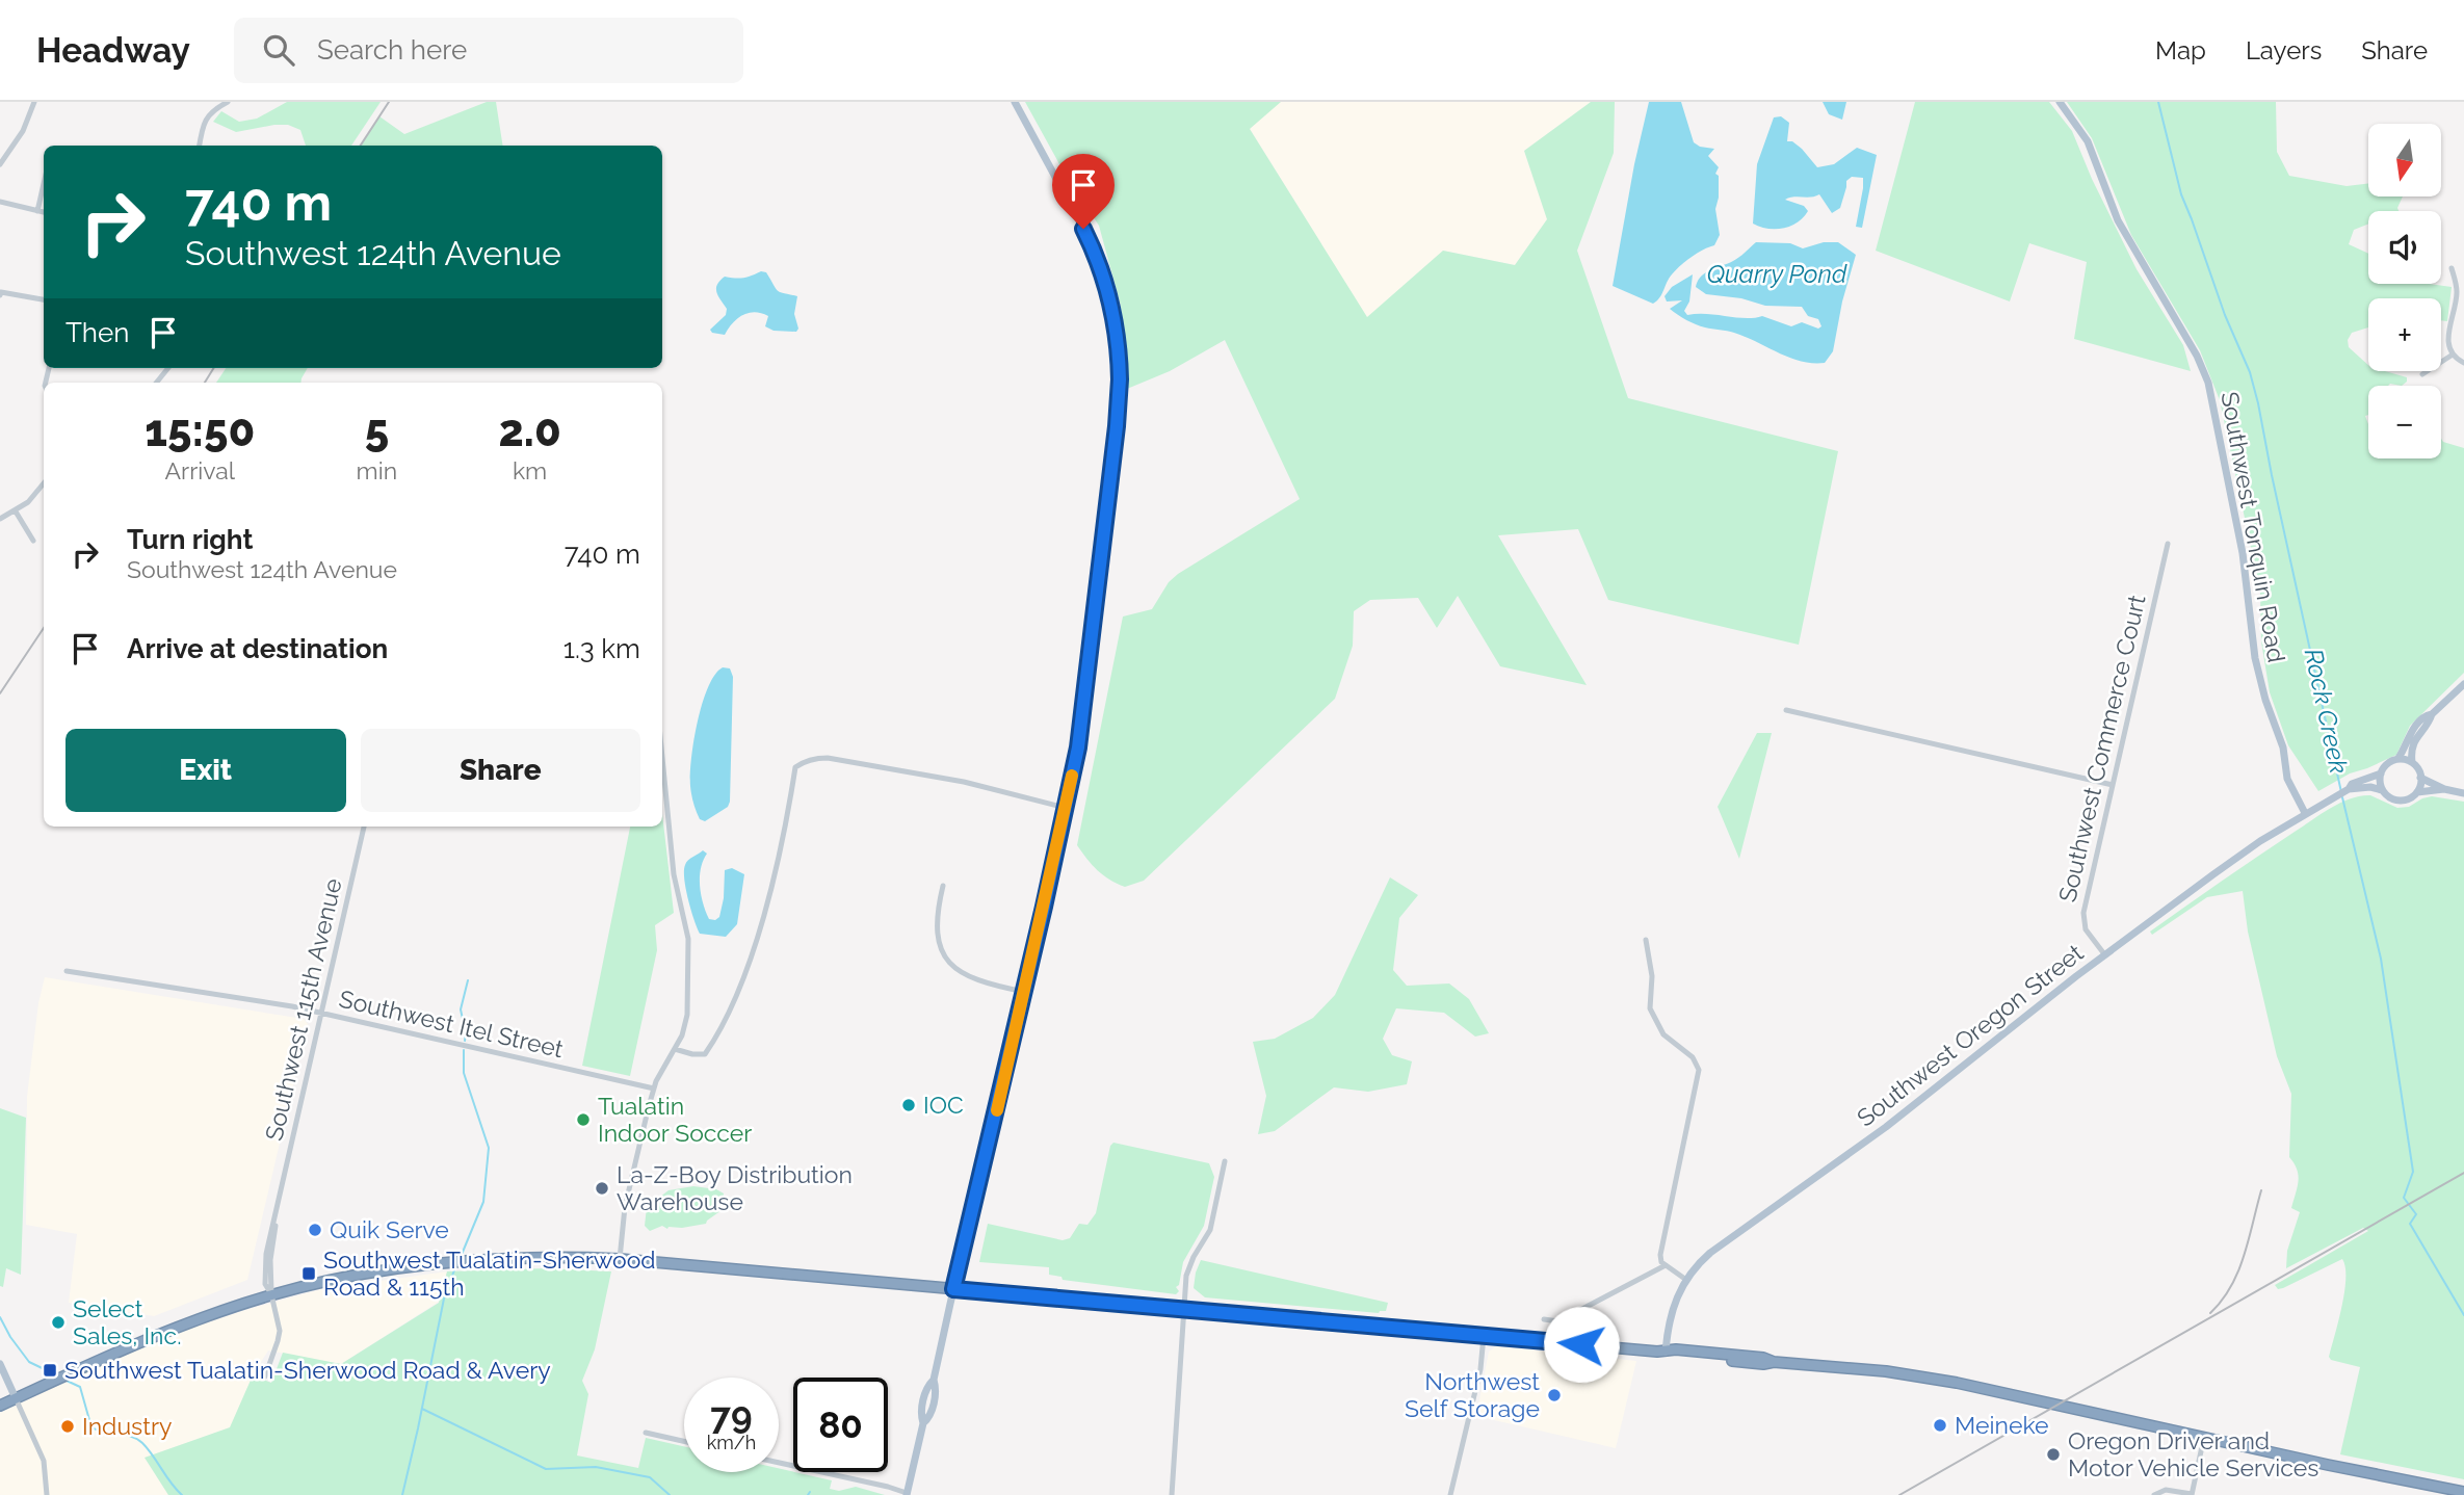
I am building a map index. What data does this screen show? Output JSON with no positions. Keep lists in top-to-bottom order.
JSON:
{
  "streets": {
    "main road": ["Southwest Tonquin Road", "Southwest Oregon Street"],
    "street": ["Southwest Commerce Court", "Southwest 115th Avenue", "Southwest Itel Street"]
  },
  "crossings": [
    ["Southwest Tonquin Road", "Southwest Oregon Street"],
    ["Southwest Commerce Court", "Southwest Oregon Street"],
    ["Southwest 115th Avenue", "Southwest Itel Street"]
  ],
  "water": ["Quarry Pond", "Rock Creek"],
  "places": {
    "other": [
      "IOC",
      "Tualatin Indoor Soccer",
      "La-Z-Boy Distribution Warehouse",
      "Quik Serve",
      "Select Sales, Inc.",
      "Northwest Self Storage",
      "Meineke",
      "Industry",
      "Oregon Driver and Motor Vehicle Services"
    ],
    "transit": ["Southwest Tualatin-Sherwood Road & 115th", "Southwest Tualatin-Sherwood Road & Avery"]
  },
  "north": "bottom",
  "page": {
    "header": "Headway",
    "search": "Search here",
    "nav": ["Map", "Layers", "Share"],
    "map_buttons": ["+", "−"],
    "turn": ["740 m", "Southwest 124th Avenue"],
    "then": "Then",
    "eta": [
      "15:50",
      "Arrival",
      "5",
      "min",
      "2.0",
      "km"
    ],
    "list": [
      {
        "name": "Turn right",
        "note": "Southwest 124th Avenue",
        "value": "740 m"
      },
      {
        "name": "Arrive at destination",
        "value": "1.3 km"
      }
    ],
    "buttons": ["Exit", "Share"],
    "speed": "79 km/h",
    "limit": "80"
  }
}
